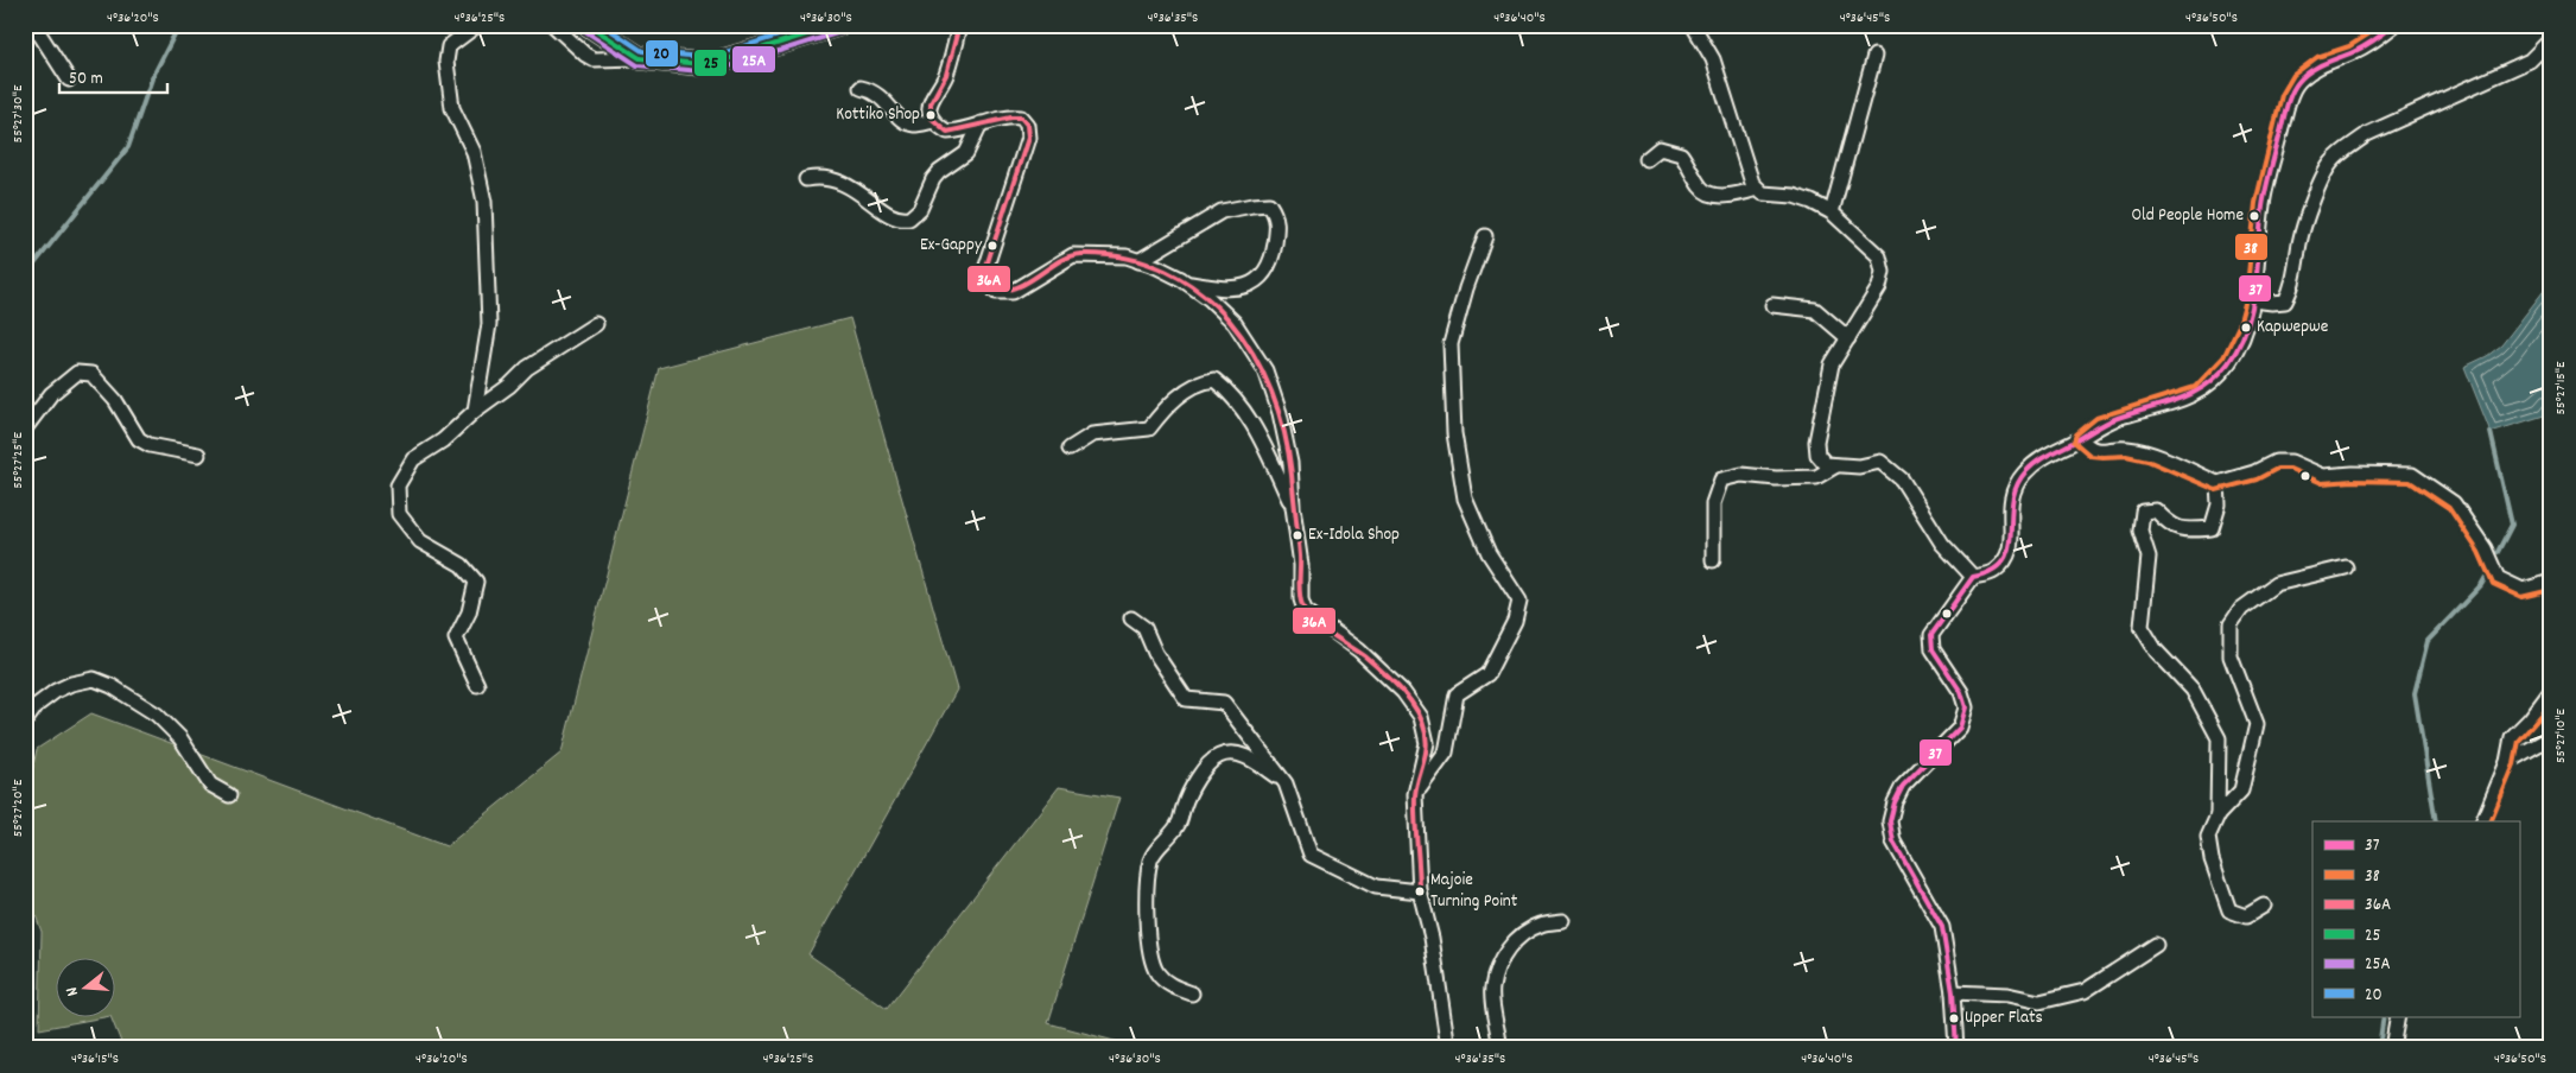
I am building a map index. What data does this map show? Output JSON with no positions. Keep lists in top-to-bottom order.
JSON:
{
  "places": [
    "Kottiko Shop",
    "Old People Home",
    "Ex-Gappy",
    "Kapwepwe",
    "Ex-Idola Shop",
    "Majoie Turning Point",
    "Upper Flats"
  ],
  "lines": [
    "transit line 37",
    "transit line 38",
    "transit line 36A",
    "transit line 25",
    "transit line 20",
    "transit line 25A"
  ],
  "legend": [
    "37",
    "38",
    "36A",
    "25",
    "25A",
    "20"
  ],
  "scale_bar": "50 m",
  "north": "left",
  "coordinates": [
    "4°36'20\"S",
    "4°36'25\"S",
    "4°36'30\"S",
    "4°36'35\"S",
    "4°36'40\"S",
    "4°36'45\"S",
    "4°36'50\"S",
    "55°27'30\"E",
    "55°27'15\"E",
    "55°27'25\"E",
    "55°27'10\"E",
    "55°27'20\"E",
    "4°36'15\"S"
  ]
}
